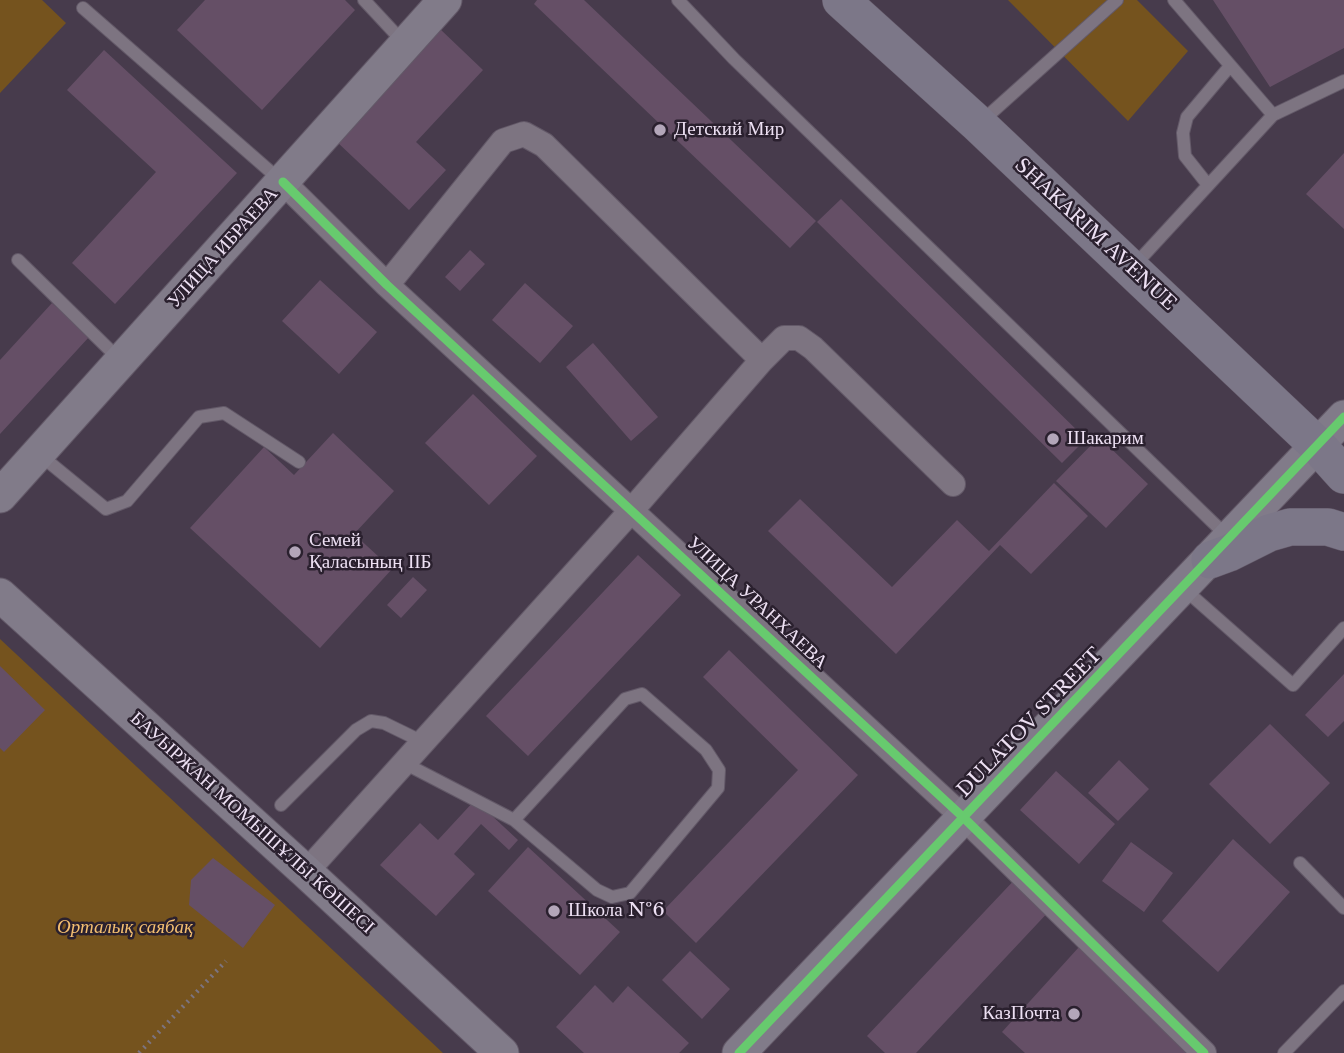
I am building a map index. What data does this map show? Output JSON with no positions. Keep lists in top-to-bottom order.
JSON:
{
  "streets": {
    "main road": ["SHAKARIM AVENUE"],
    "street": [
      "УЛИЦА ИБРАЕВА",
      "УЛИЦА УРАНХАЕВА",
      "DULATOV STREET",
      "БАУЫРЖАН МОМЫШҰЛЫ КӨШЕСІ"
    ]
  },
  "crossings": [
    ["SHAKARIM AVENUE", "DULATOV STREET"],
    ["УЛИЦА ИБРАЕВА", "УЛИЦА УРАНХАЕВА"],
    ["УЛИЦА УРАНХАЕВА", "DULATOV STREET"]
  ],
  "parks": ["Орталық саябақ"],
  "places": [
    "Детский Мир",
    "Шакарим",
    "Семей Қаласының ІІБ",
    "Школа №6",
    "КазПочта"
  ]
}
